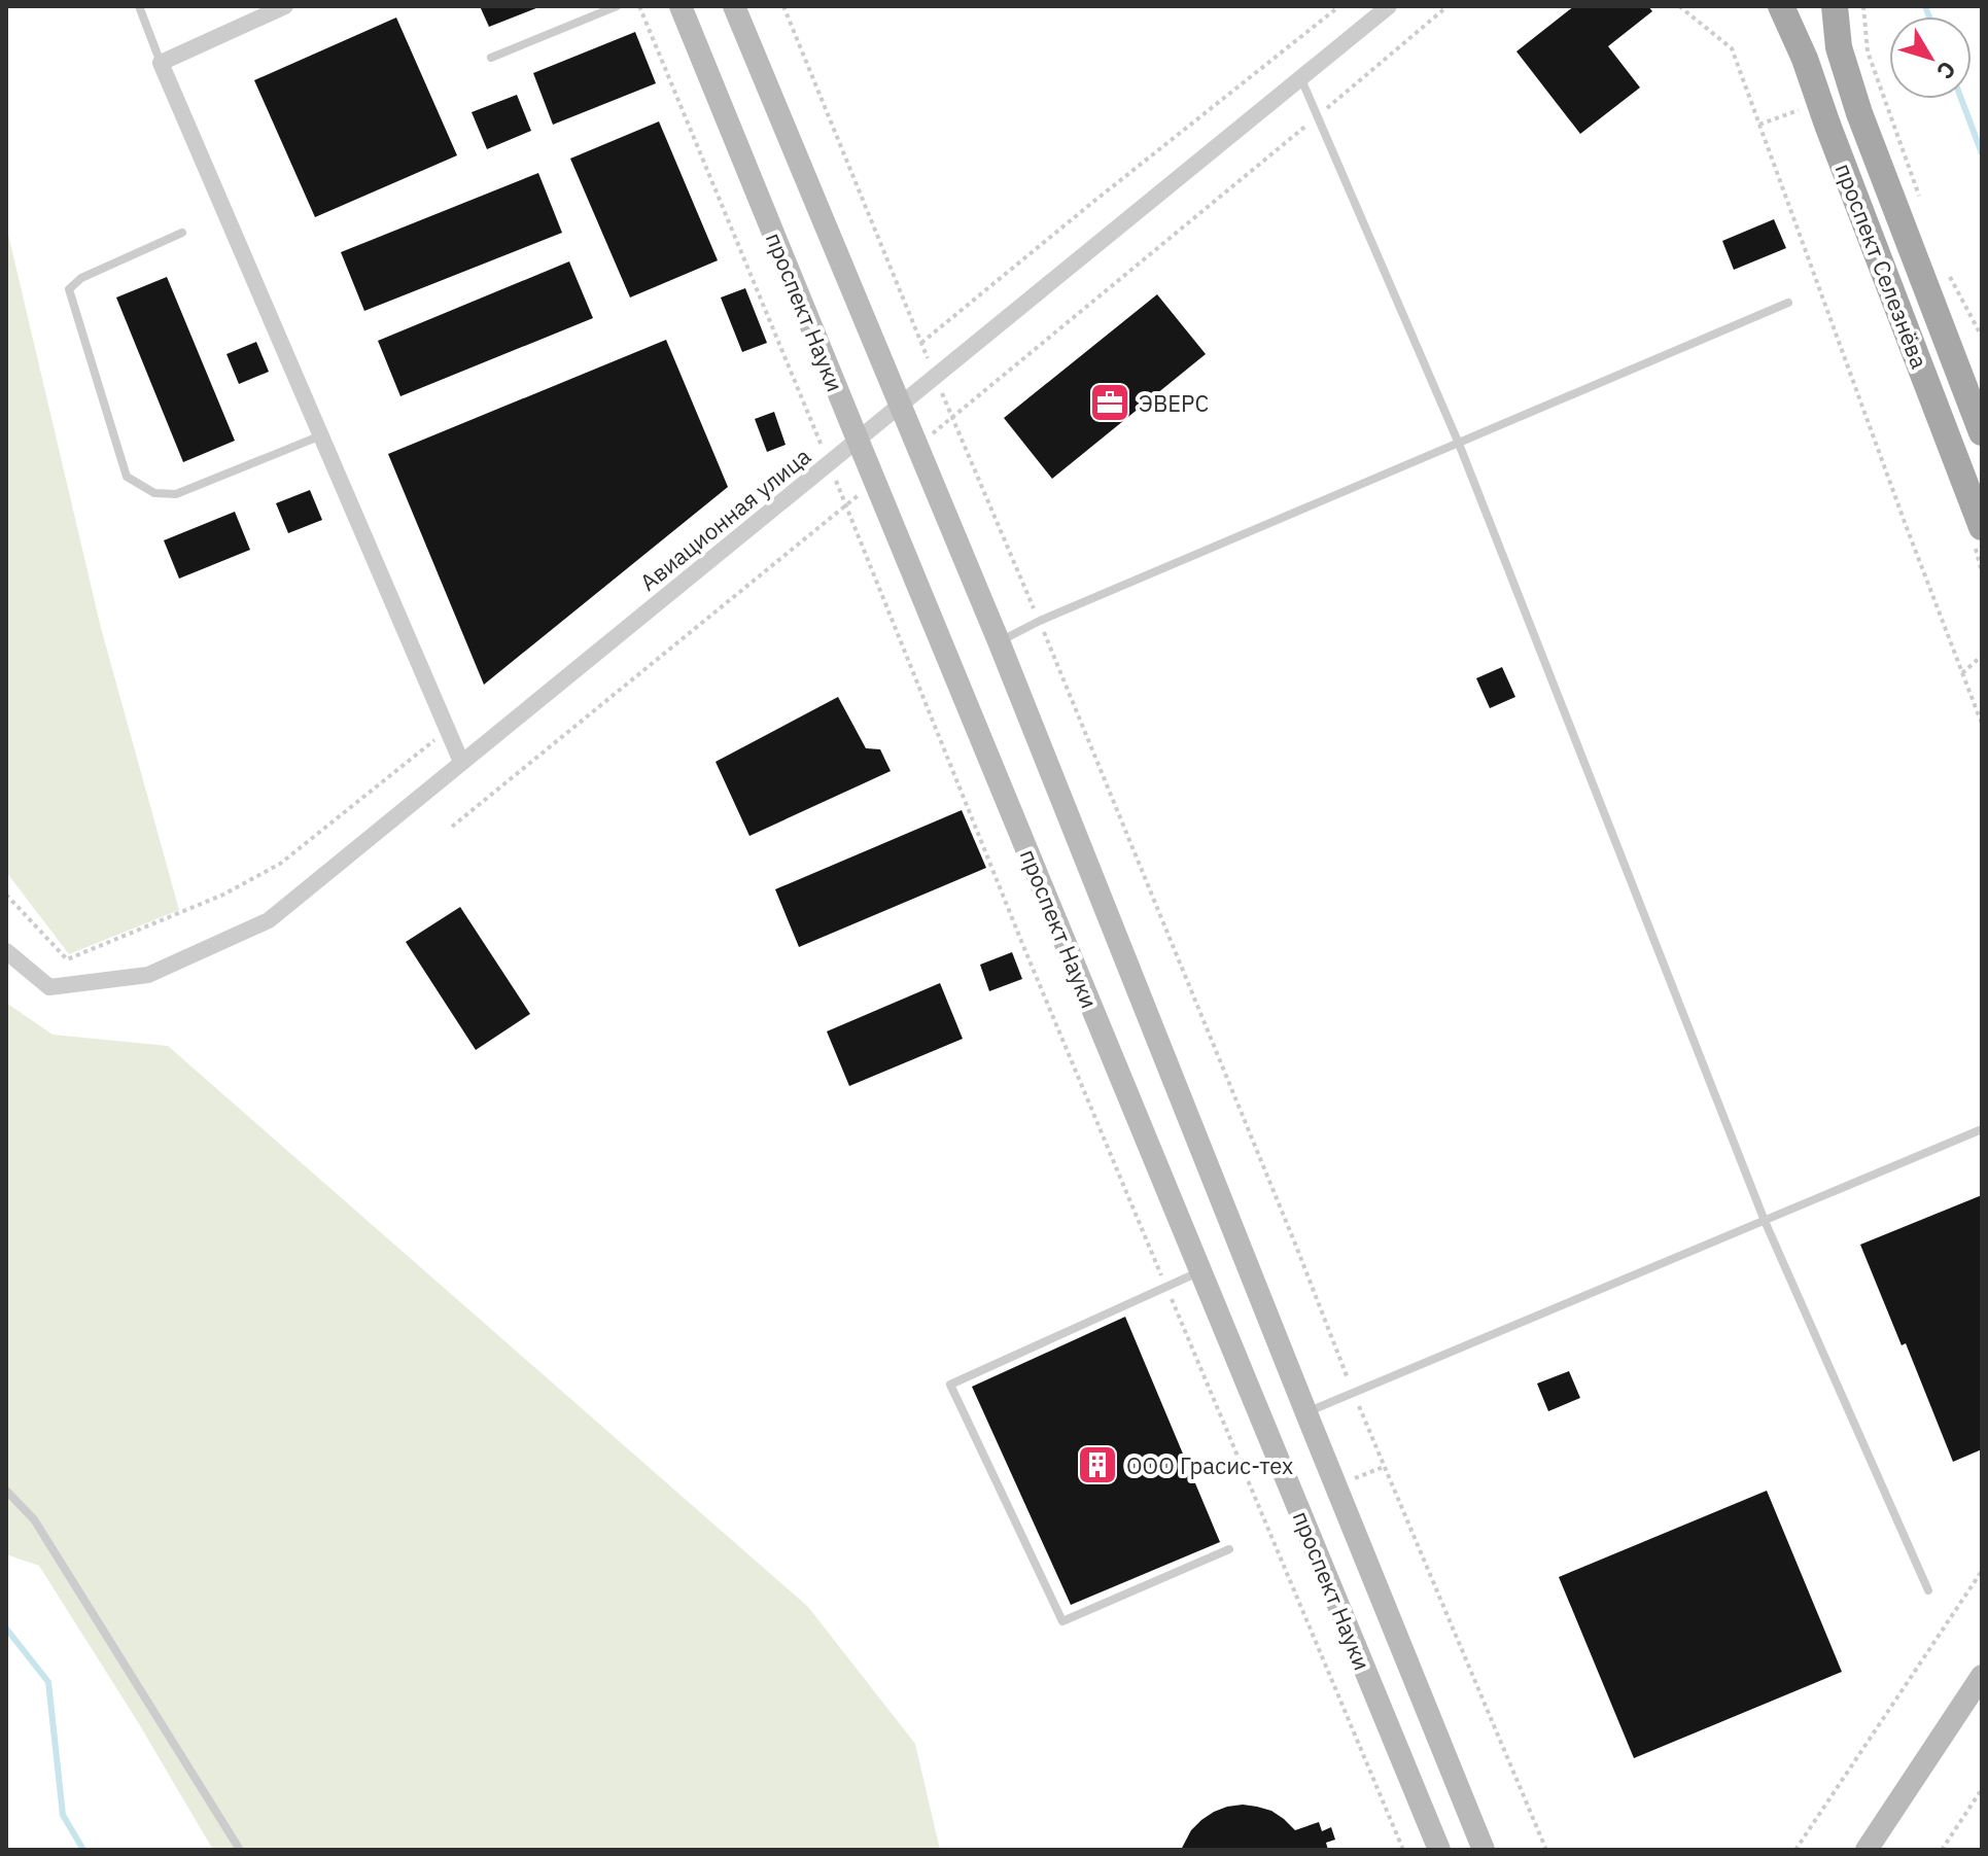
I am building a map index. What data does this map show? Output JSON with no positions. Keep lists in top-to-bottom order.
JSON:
{
  "streets": {
    "main road": ["проспект Селезнёва"],
    "street": ["проспект Науки", "Авиационная улица"]
  },
  "crossings": [
    ["проспект Науки", "Авиационная улица"]
  ],
  "places": {
    "office": ["ЭВЕРС"],
    "building": ["ООО Грасис-тех"]
  },
  "north": "bottom right"
}
